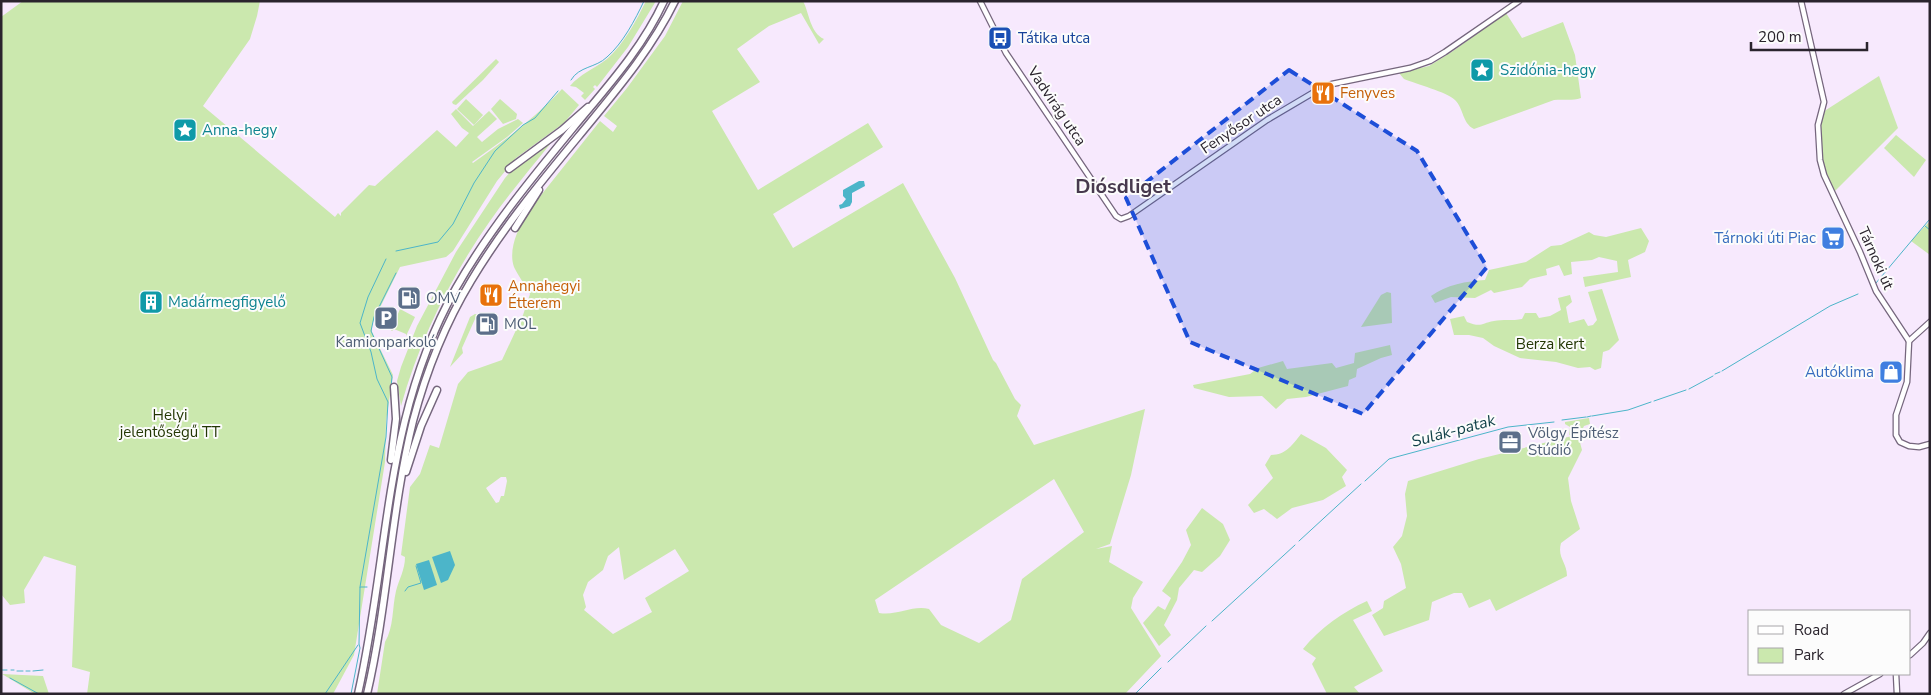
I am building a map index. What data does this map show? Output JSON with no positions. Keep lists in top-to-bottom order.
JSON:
{
  "streets": {
    "street": ["Vadvirág utca", "Fenyősor utca", "Tárnoki út"]
  },
  "crossings": [
    ["Vadvirág utca", "Fenyősor utca"]
  ],
  "districts": ["Diósdliget"],
  "water": ["Sulák-patak"],
  "parks": ["Berza kert", "Helyi jelentőségű TT"],
  "places": {
    "bus stop": ["Tátika utca"],
    "place": ["Szidónia-hegy", "Anna-hegy"],
    "restaurant": ["Fenyves", "Annahegyi Étterem"],
    "supermarket": ["Tárnoki úti Piac"],
    "fuel station": ["OMV", "MOL"],
    "building": ["Madármegfigyelő"],
    "parking": ["Kamionparkoló"],
    "shop": ["Autóklima"],
    "office": ["Völgy Építész Stúdió"]
  },
  "legend": ["Road", "Park"],
  "scale_bar": "200 m"
}
